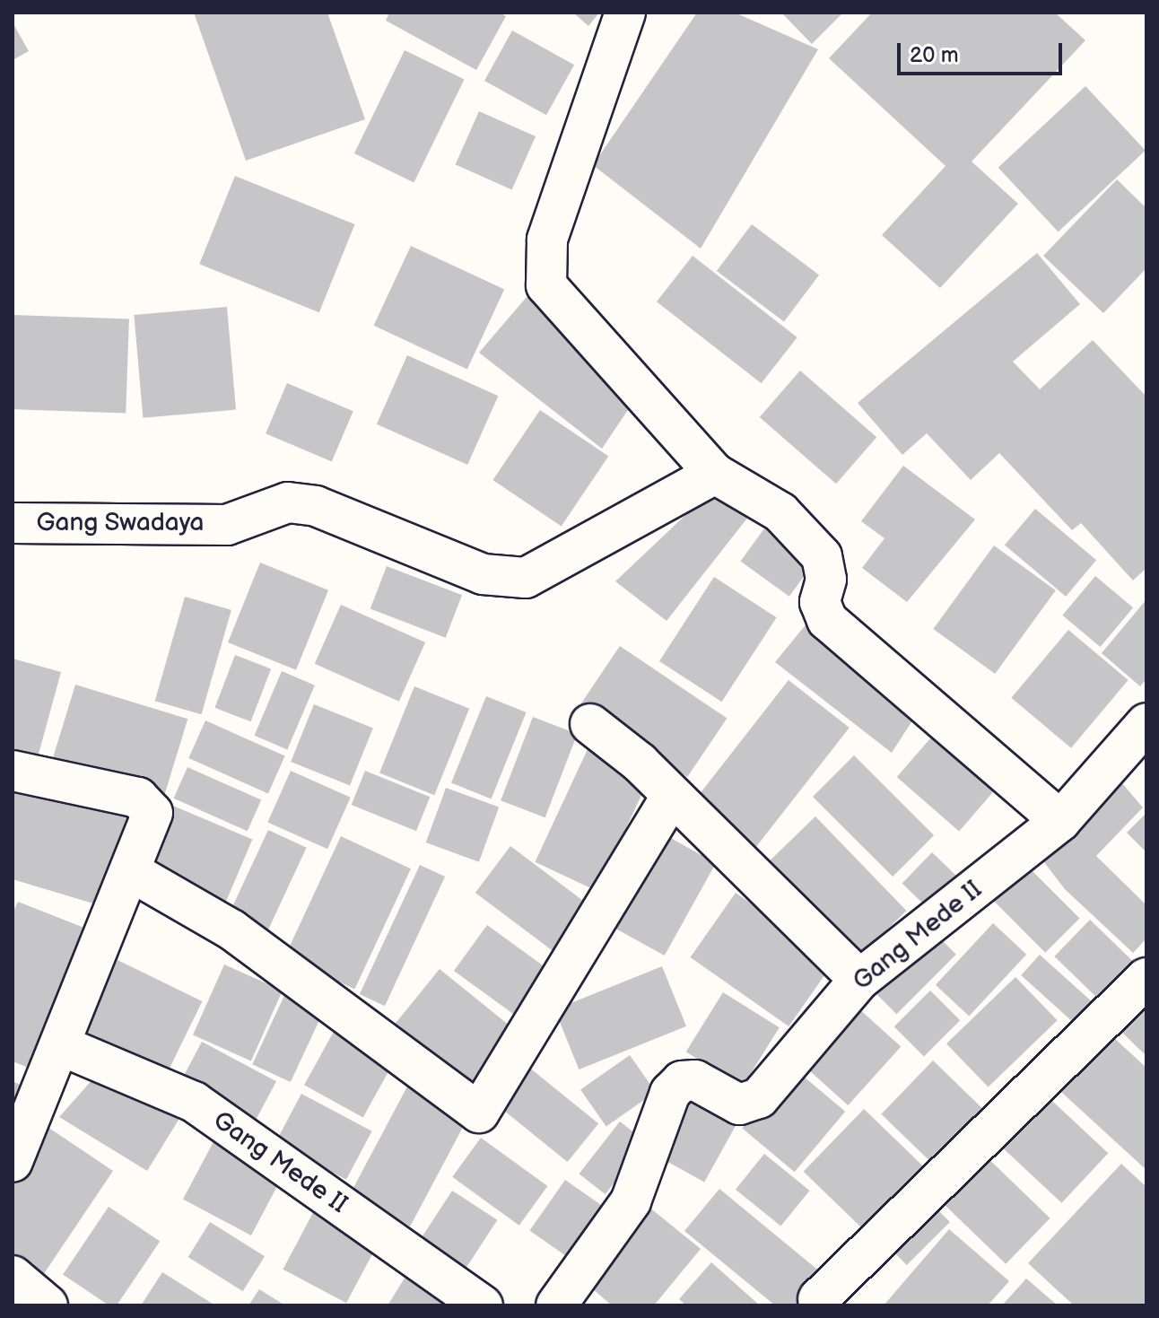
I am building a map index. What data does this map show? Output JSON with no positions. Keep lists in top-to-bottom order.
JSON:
{
  "streets": {
    "street": ["Gang Swadaya", "Gang Mede II"]
  },
  "scale_bar": "20 m"
}
